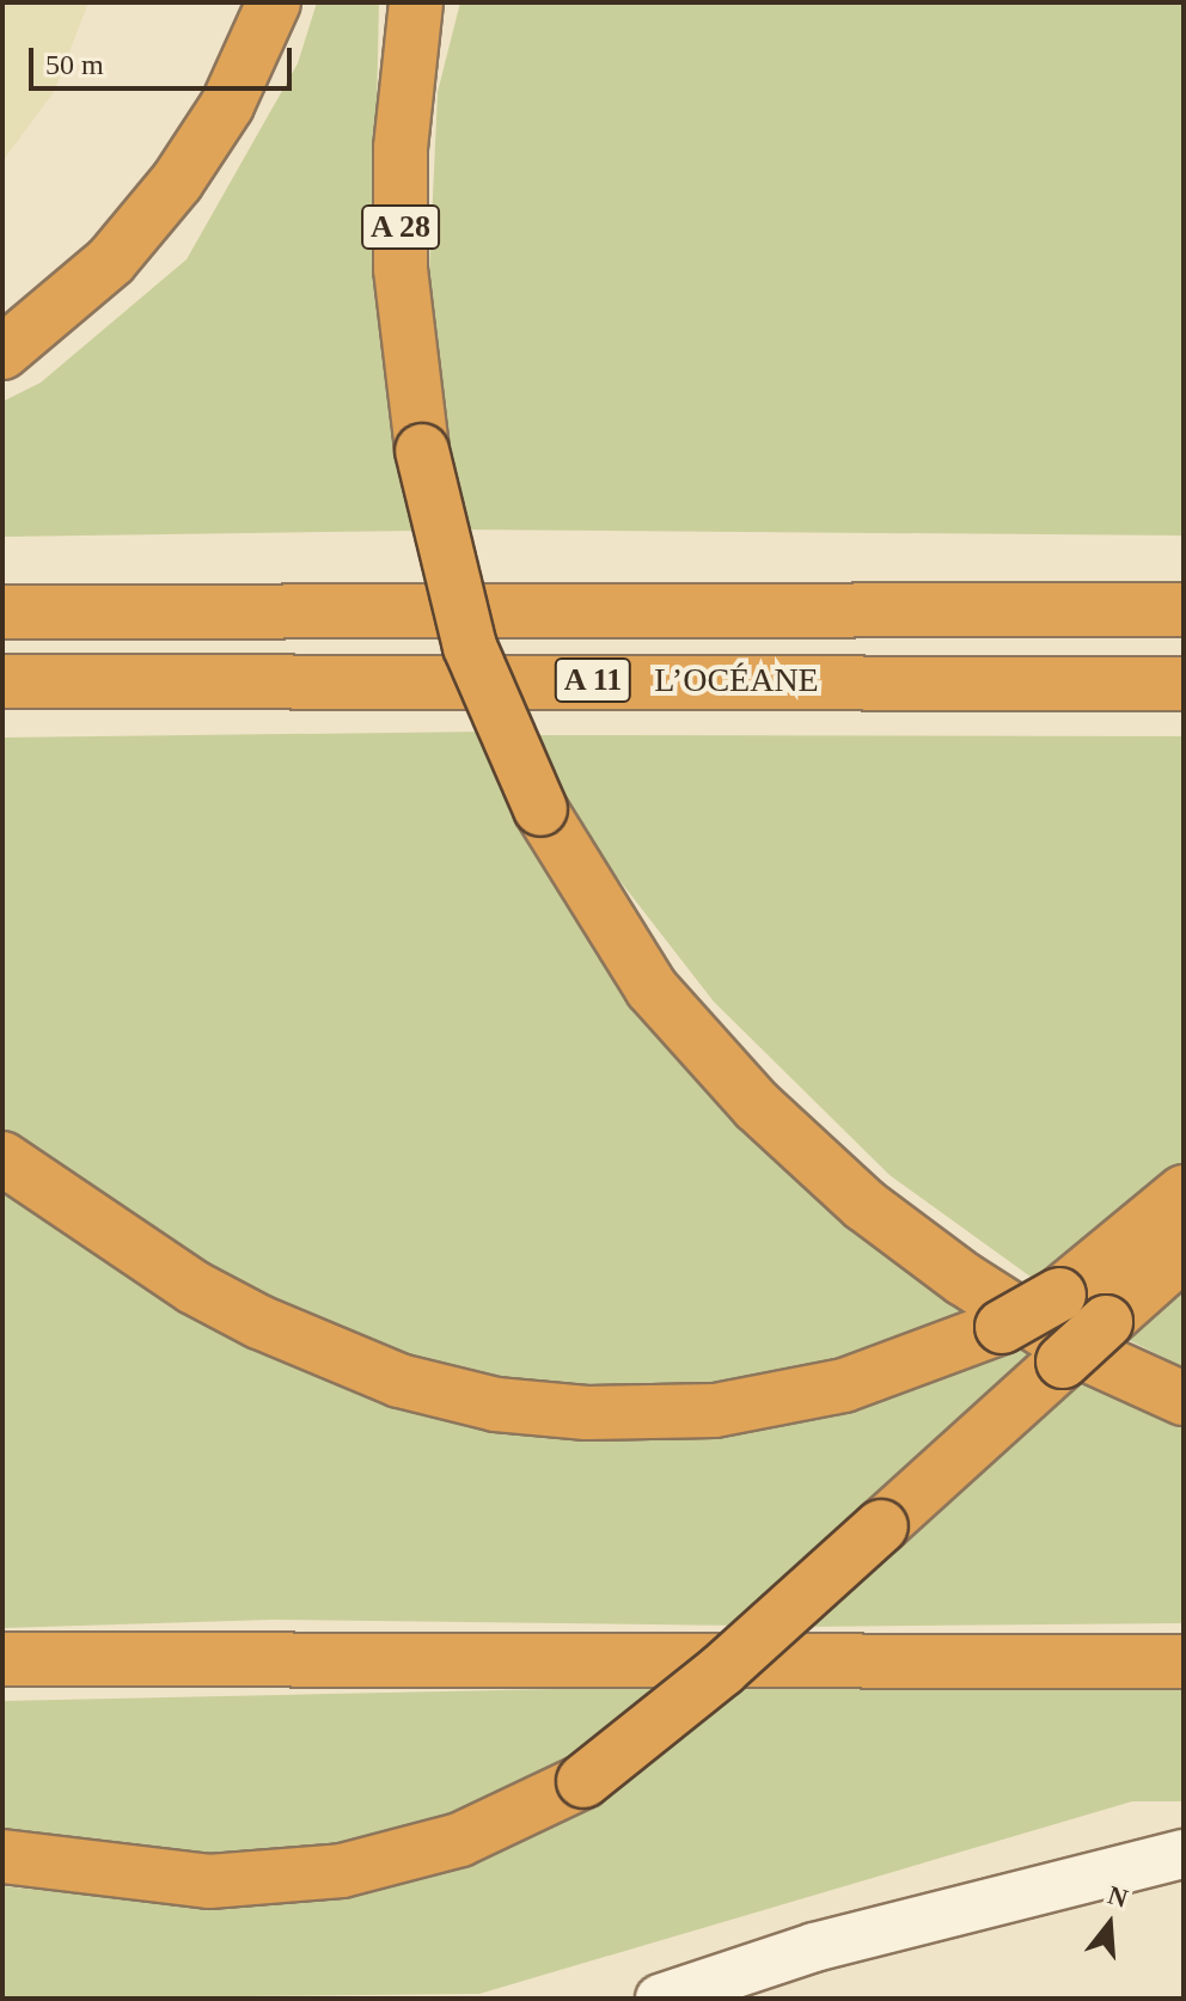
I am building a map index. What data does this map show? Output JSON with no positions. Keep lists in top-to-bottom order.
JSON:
{
  "streets": {
    "highway": ["A 28", "A 11", "L’OCÉANE"]
  },
  "scale_bar": "50 m",
  "north": "top"
}
